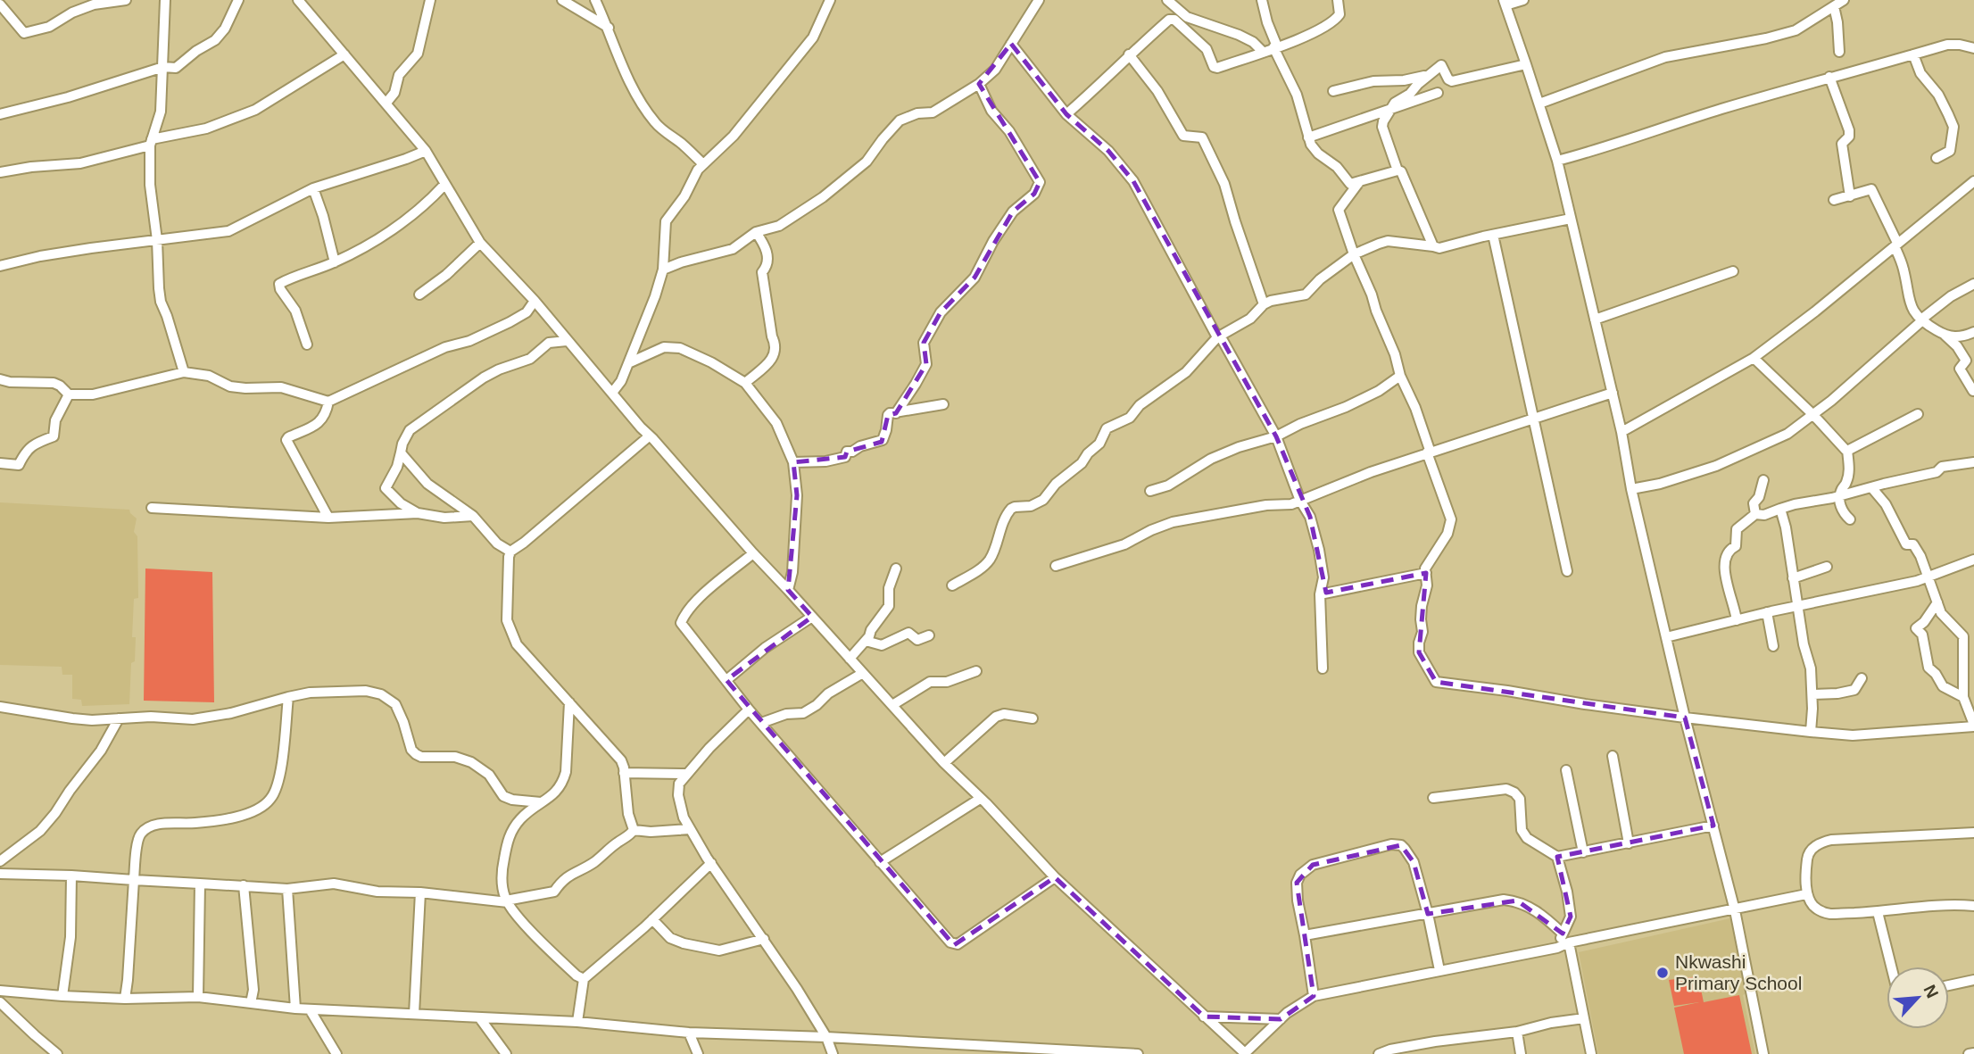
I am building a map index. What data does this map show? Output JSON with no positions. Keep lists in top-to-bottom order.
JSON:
{
  "places": ["Nkwashi Primary School"],
  "north": "top right"
}
